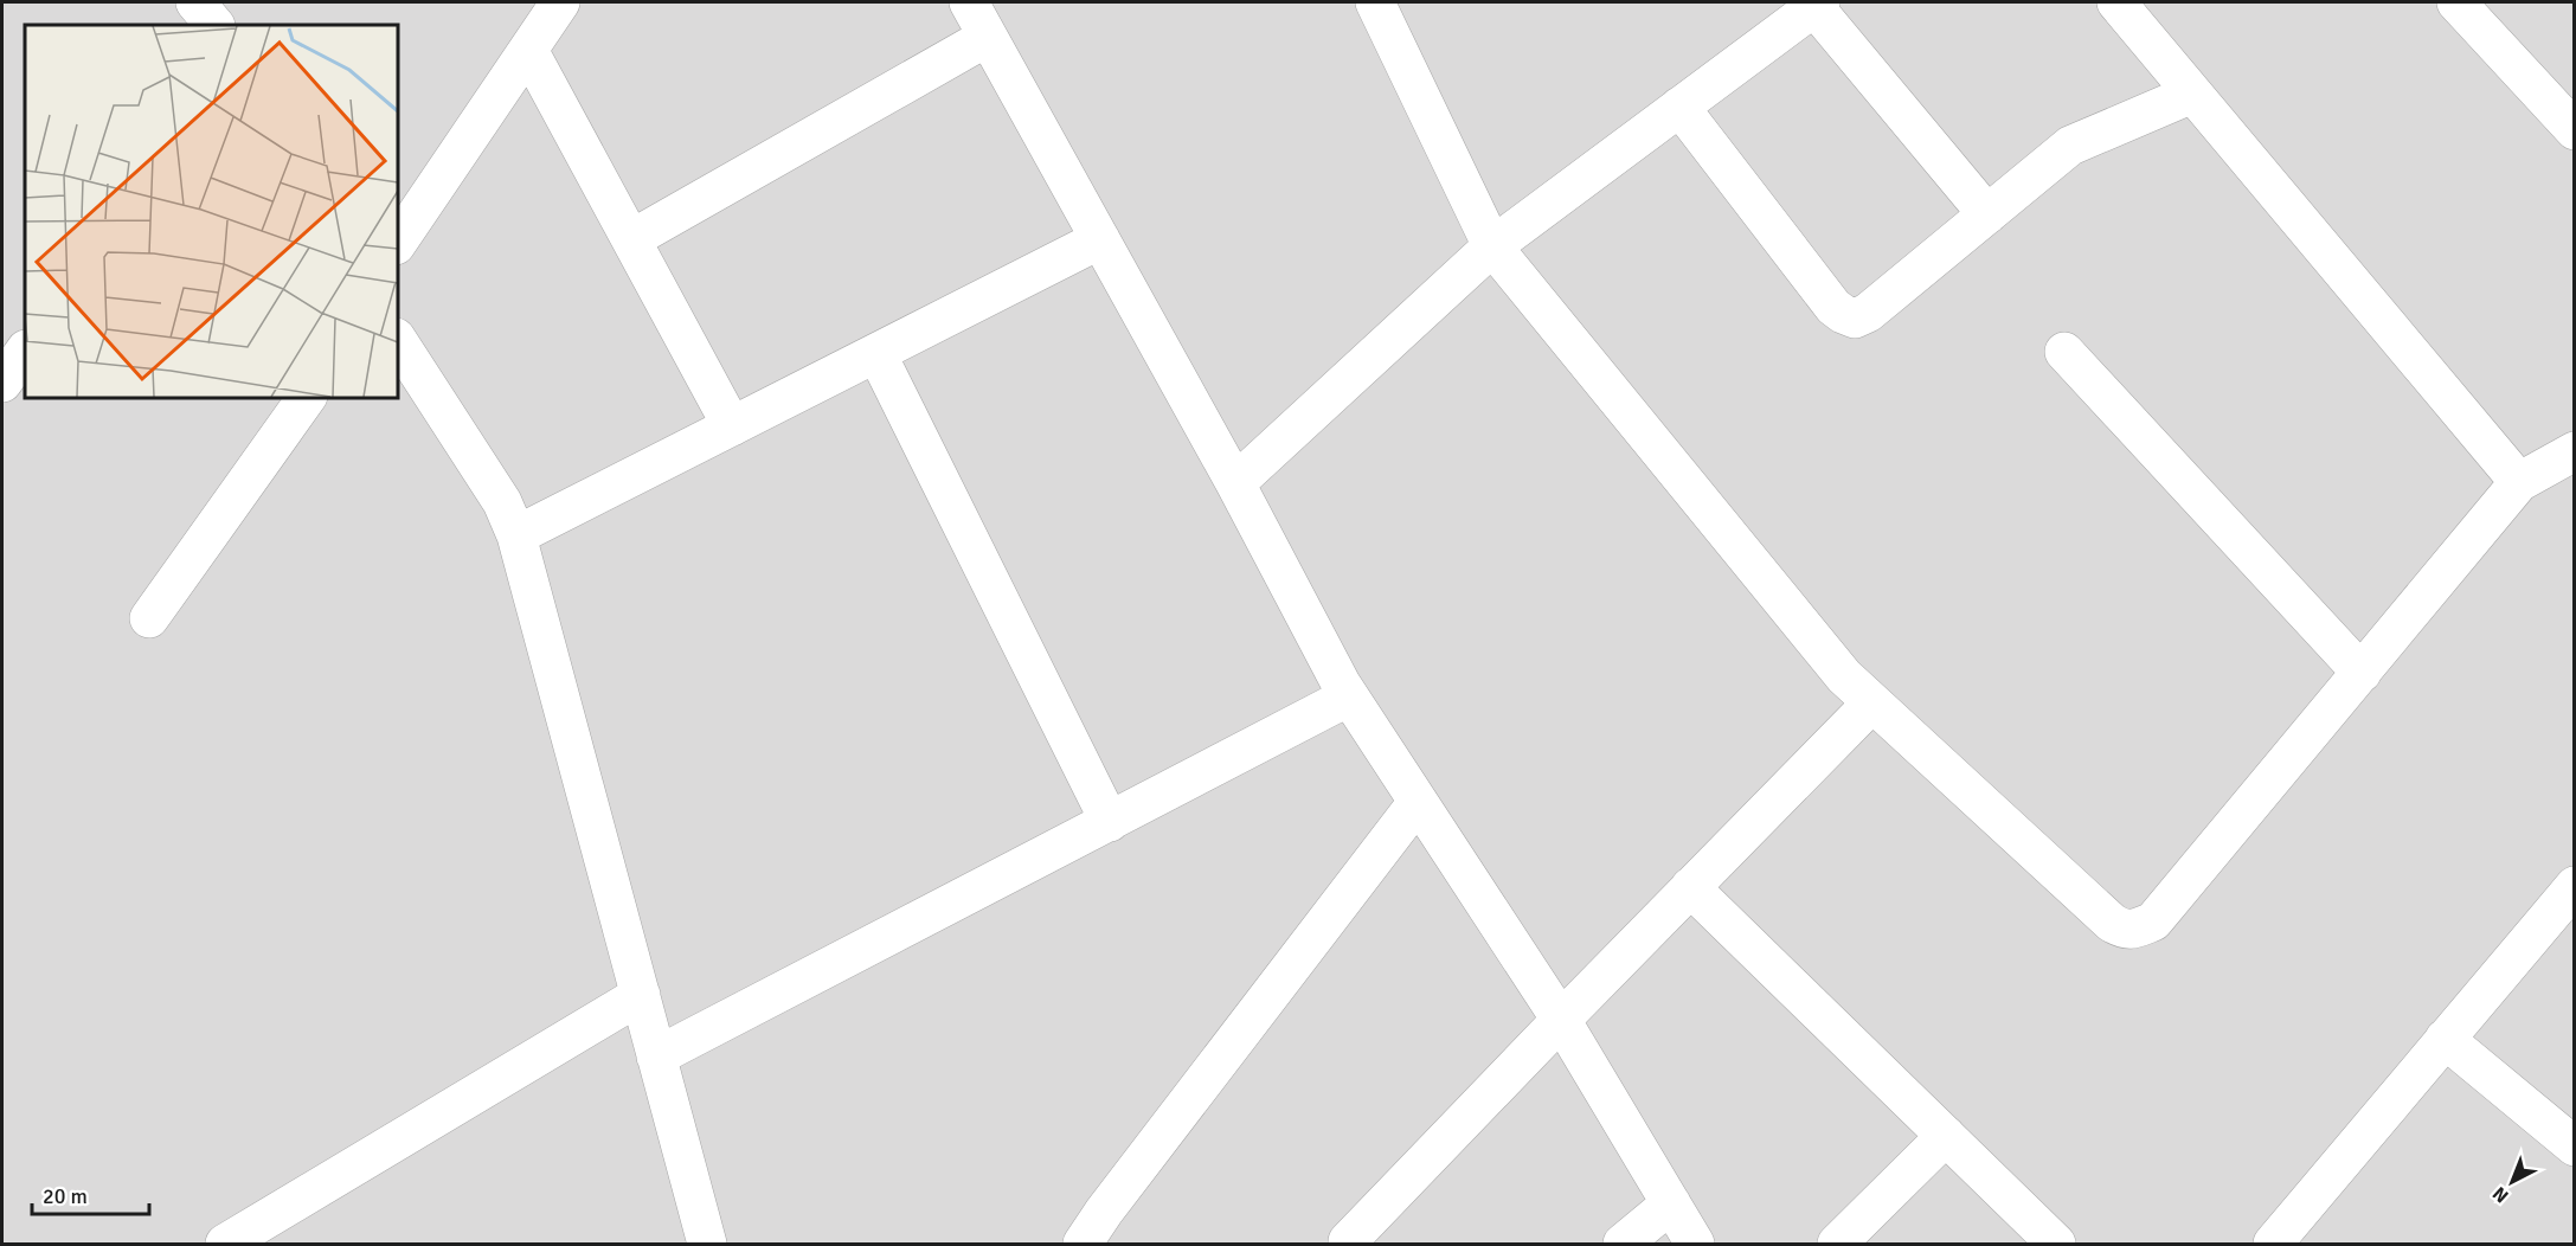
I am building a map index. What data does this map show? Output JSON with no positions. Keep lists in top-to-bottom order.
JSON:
{
  "scale_bar": "20 m",
  "north": "bottom left"
}
